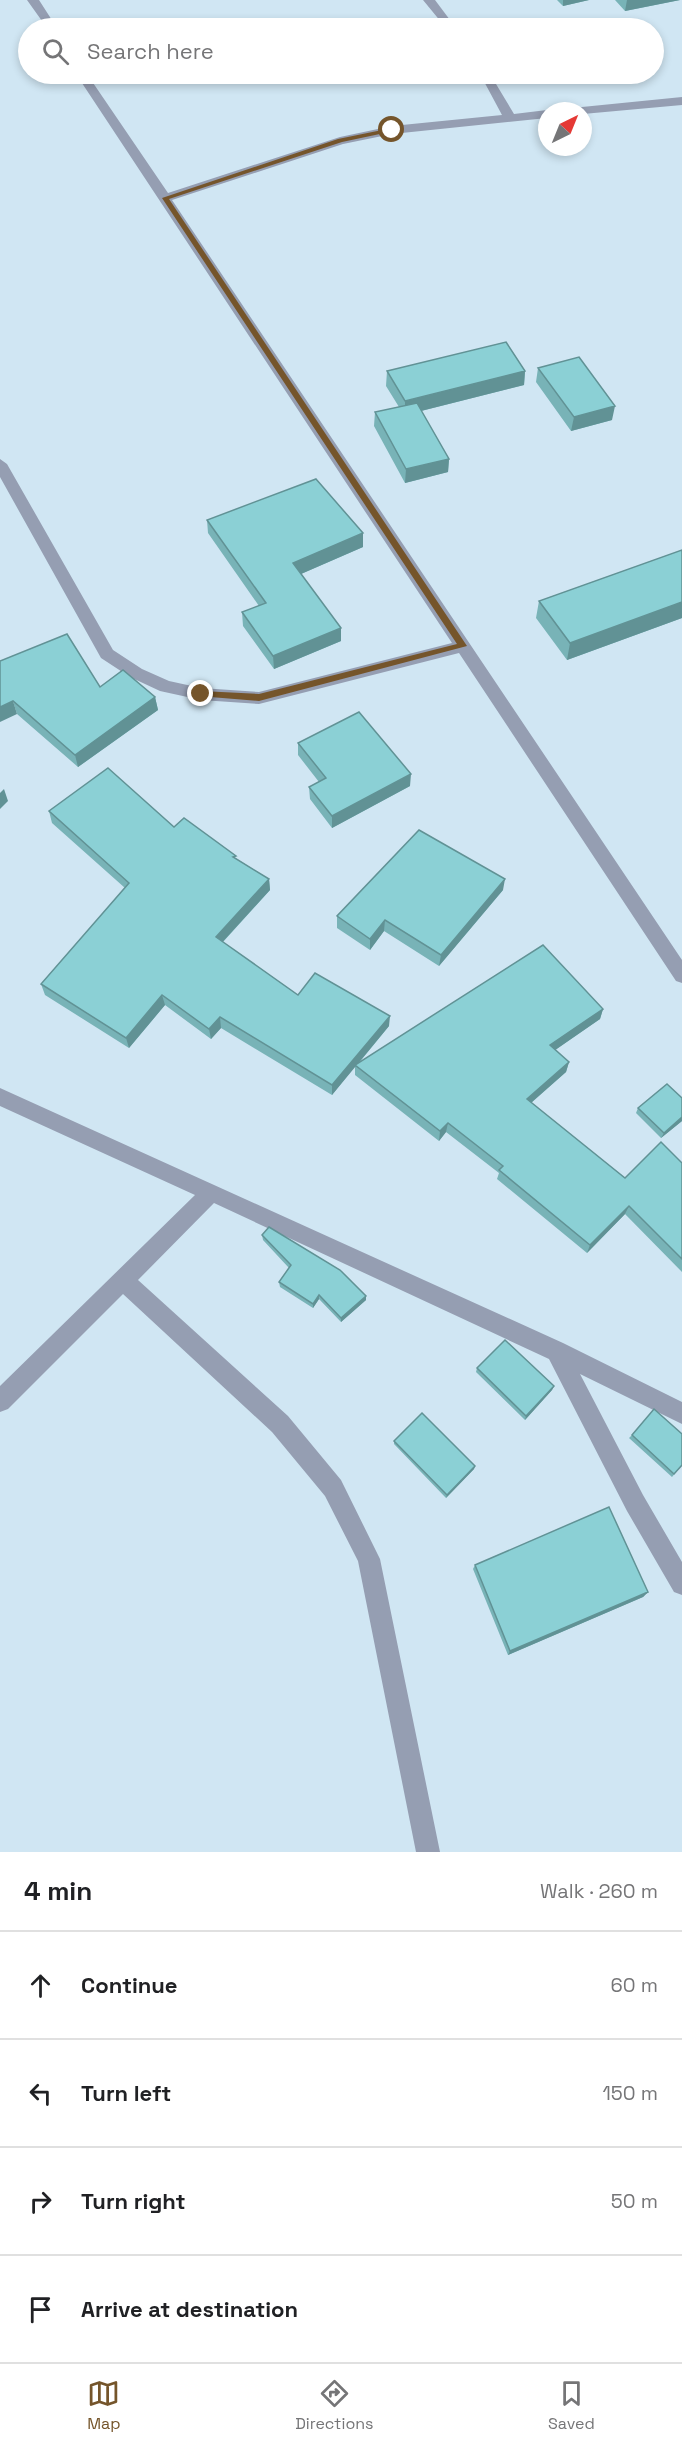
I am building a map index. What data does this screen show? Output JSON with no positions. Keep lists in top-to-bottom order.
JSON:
{
  "north": "top right",
  "page": {
    "search": "Search here",
    "heading": ["4 min", "Walk · 260 m"],
    "list": [
      ["Continue", "60 m"],
      ["Turn left", "150 m"],
      ["Turn right", "50 m"],
      "Arrive at destination"
    ],
    "nav": ["Map", "Directions", "Saved"]
  }
}
